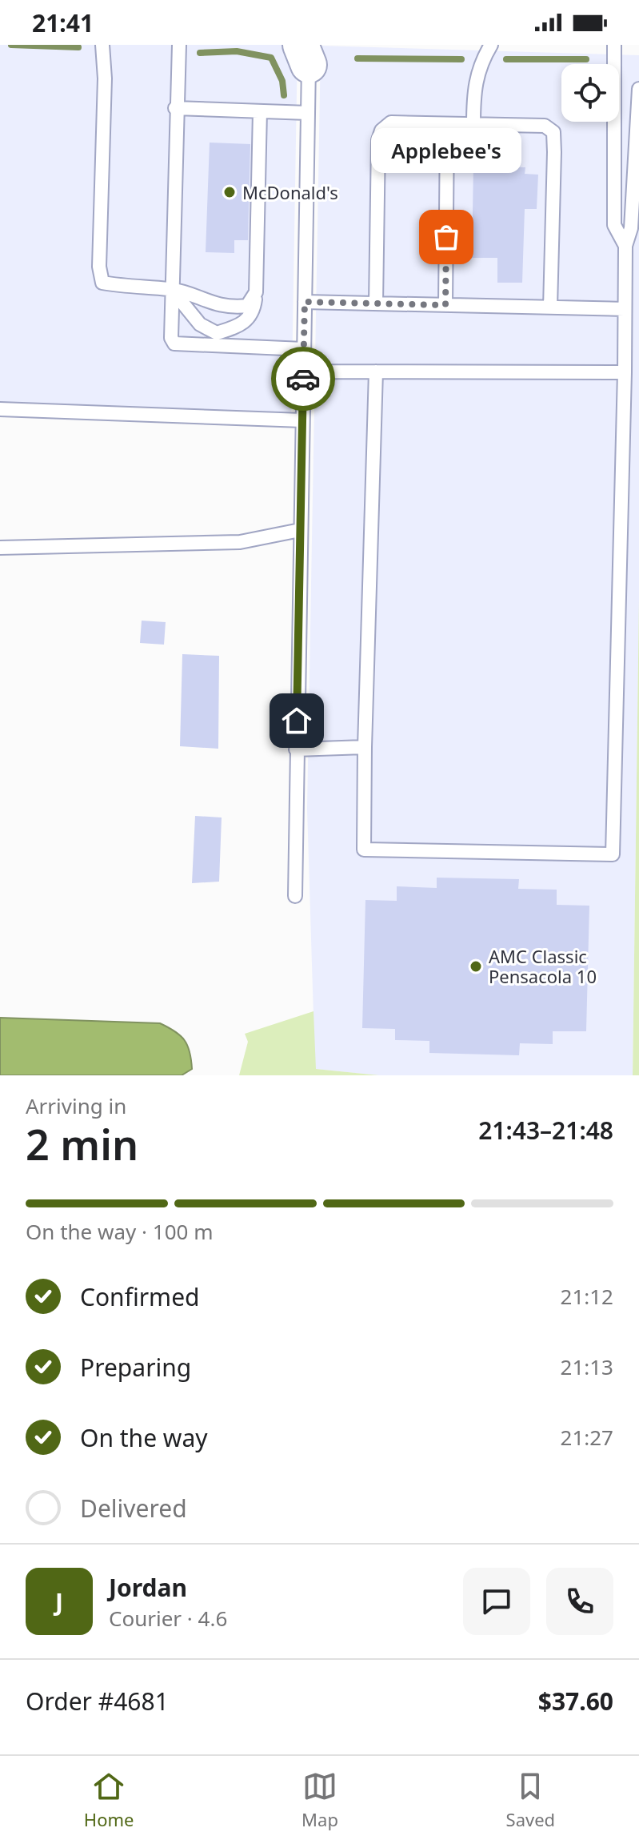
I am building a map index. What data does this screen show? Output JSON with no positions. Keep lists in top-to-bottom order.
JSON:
{
  "places": ["McDonald's", "Applebee's", "AMC Classic Pensacola 10"],
  "page": {
    "status": "21:41",
    "bubble": "Applebee's",
    "heading": ["2 min", "Arriving in", "21:43–21:48"],
    "panel": [
      "Jordan",
      "Courier · 4.6",
      "Order #4681",
      "$37.60"
    ],
    "bar": "On the way · 100 m",
    "list": [
      ["Confirmed", "21:12"],
      ["Preparing", "21:13"],
      ["On the way", "21:27"],
      "Delivered"
    ],
    "round": "J",
    "tabs": ["Home", "Map", "Saved"]
  }
}
